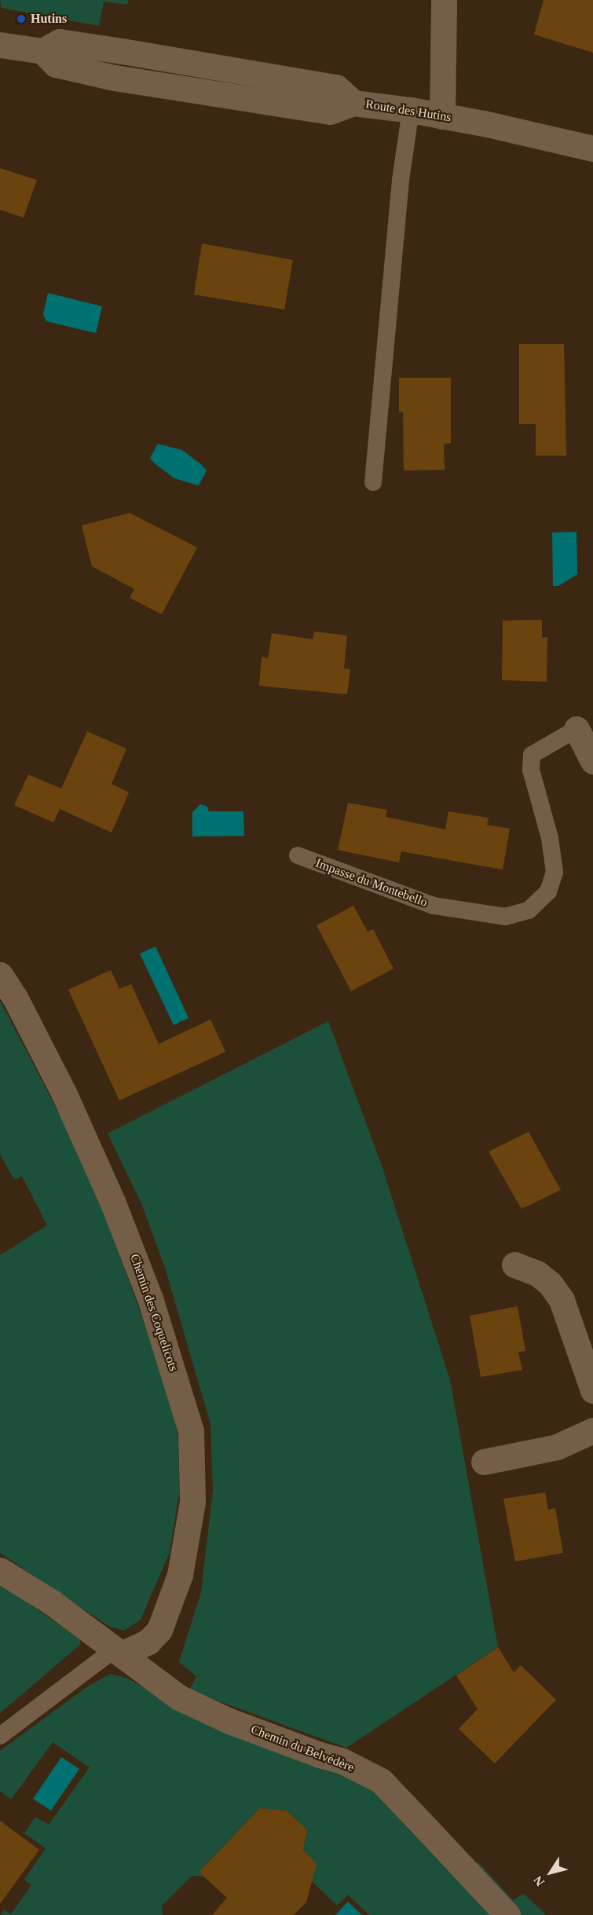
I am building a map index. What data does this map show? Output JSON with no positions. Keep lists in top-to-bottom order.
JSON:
{
  "streets": {
    "street": [
      "Route des Hutins",
      "Impasse du Montebello",
      "Chemin des Coquelicots",
      "Chemin du Belvédère"
    ]
  },
  "crossings": [
    ["Chemin des Coquelicots", "Chemin du Belvédère"]
  ],
  "places": ["Hutins"],
  "north": "bottom left"
}
